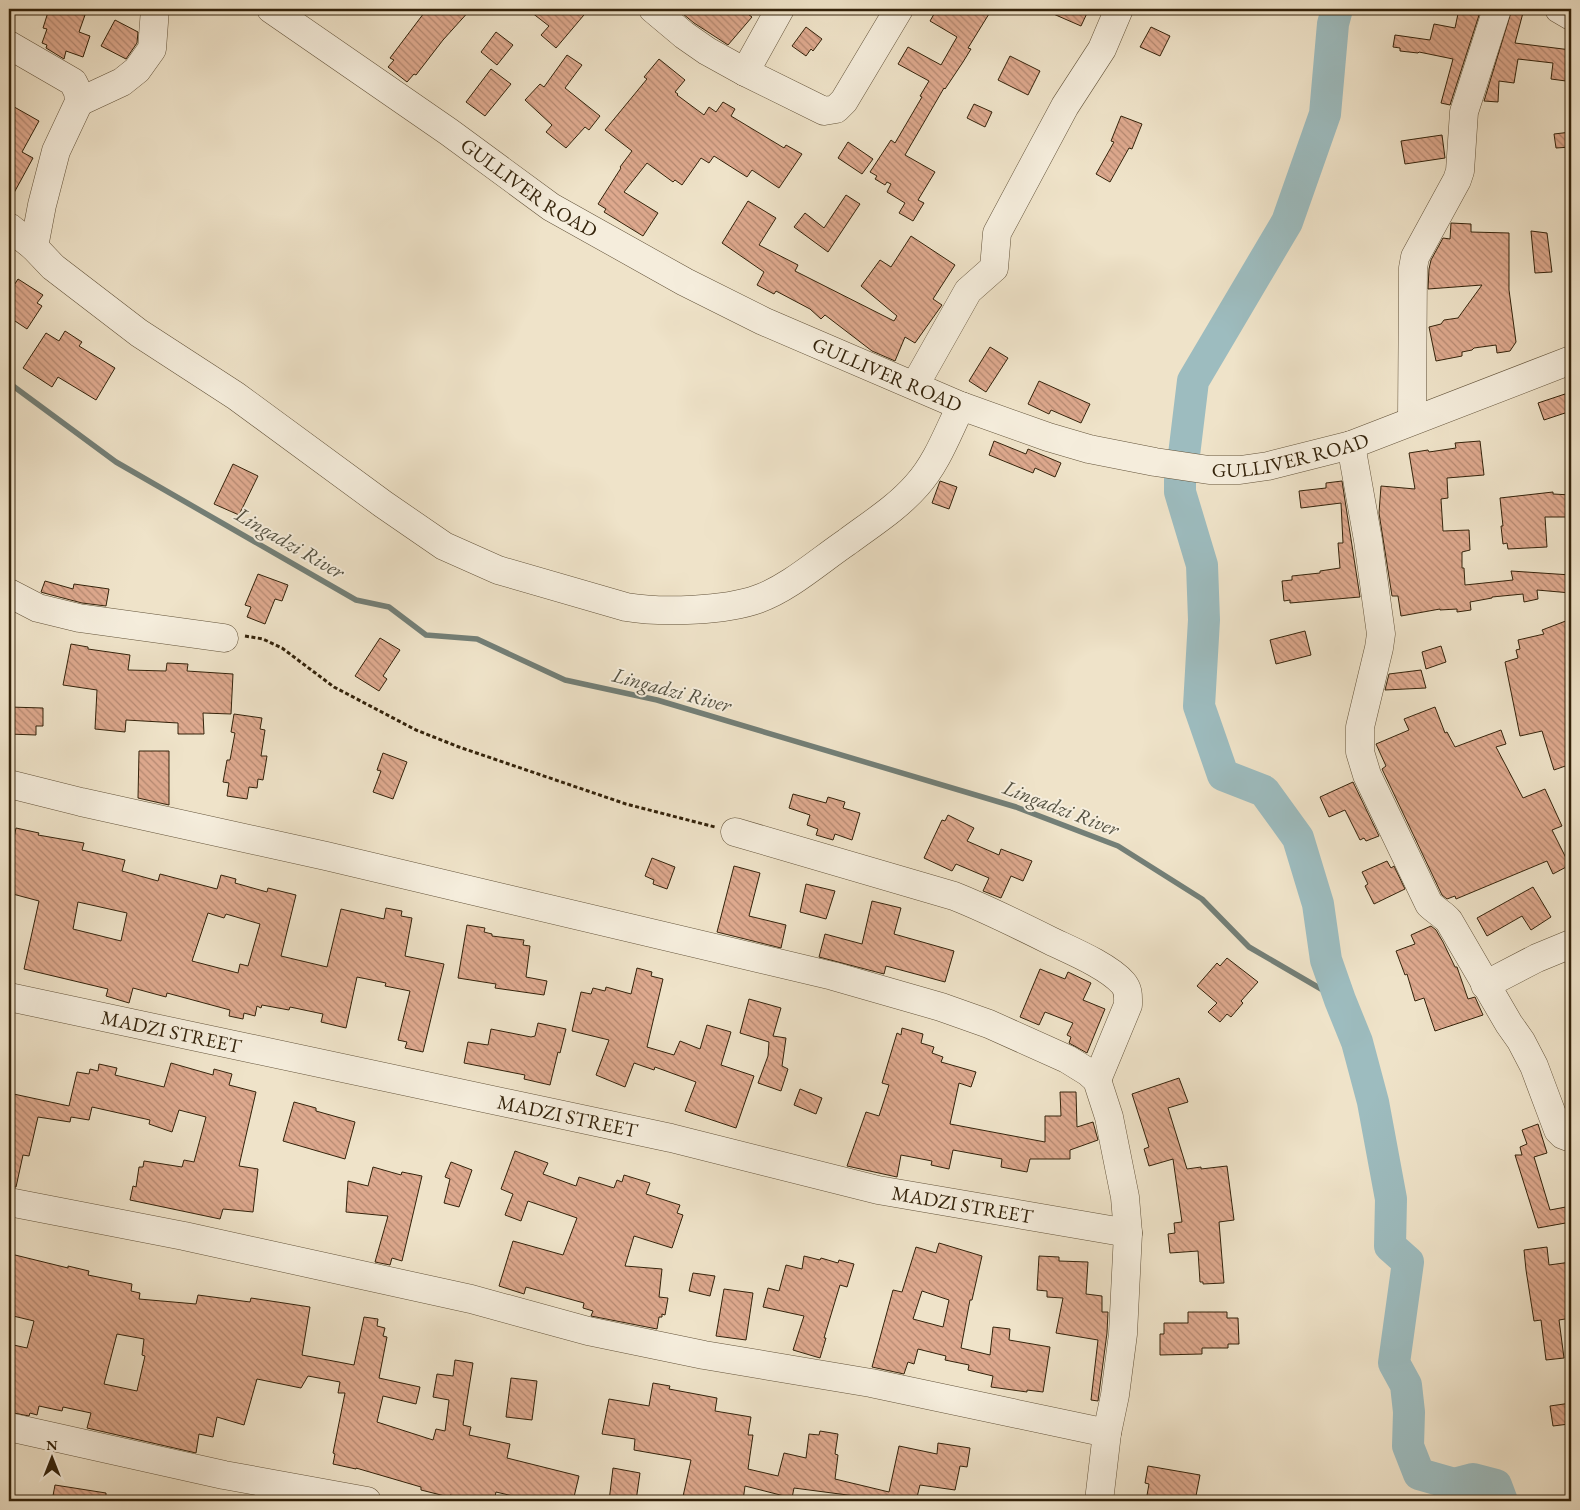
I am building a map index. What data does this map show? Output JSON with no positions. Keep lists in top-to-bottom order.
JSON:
{
  "streets": {
    "street": ["GULLIVER ROAD", "MADZI STREET"]
  },
  "water": ["Lingadzi River"],
  "north": "top"
}
